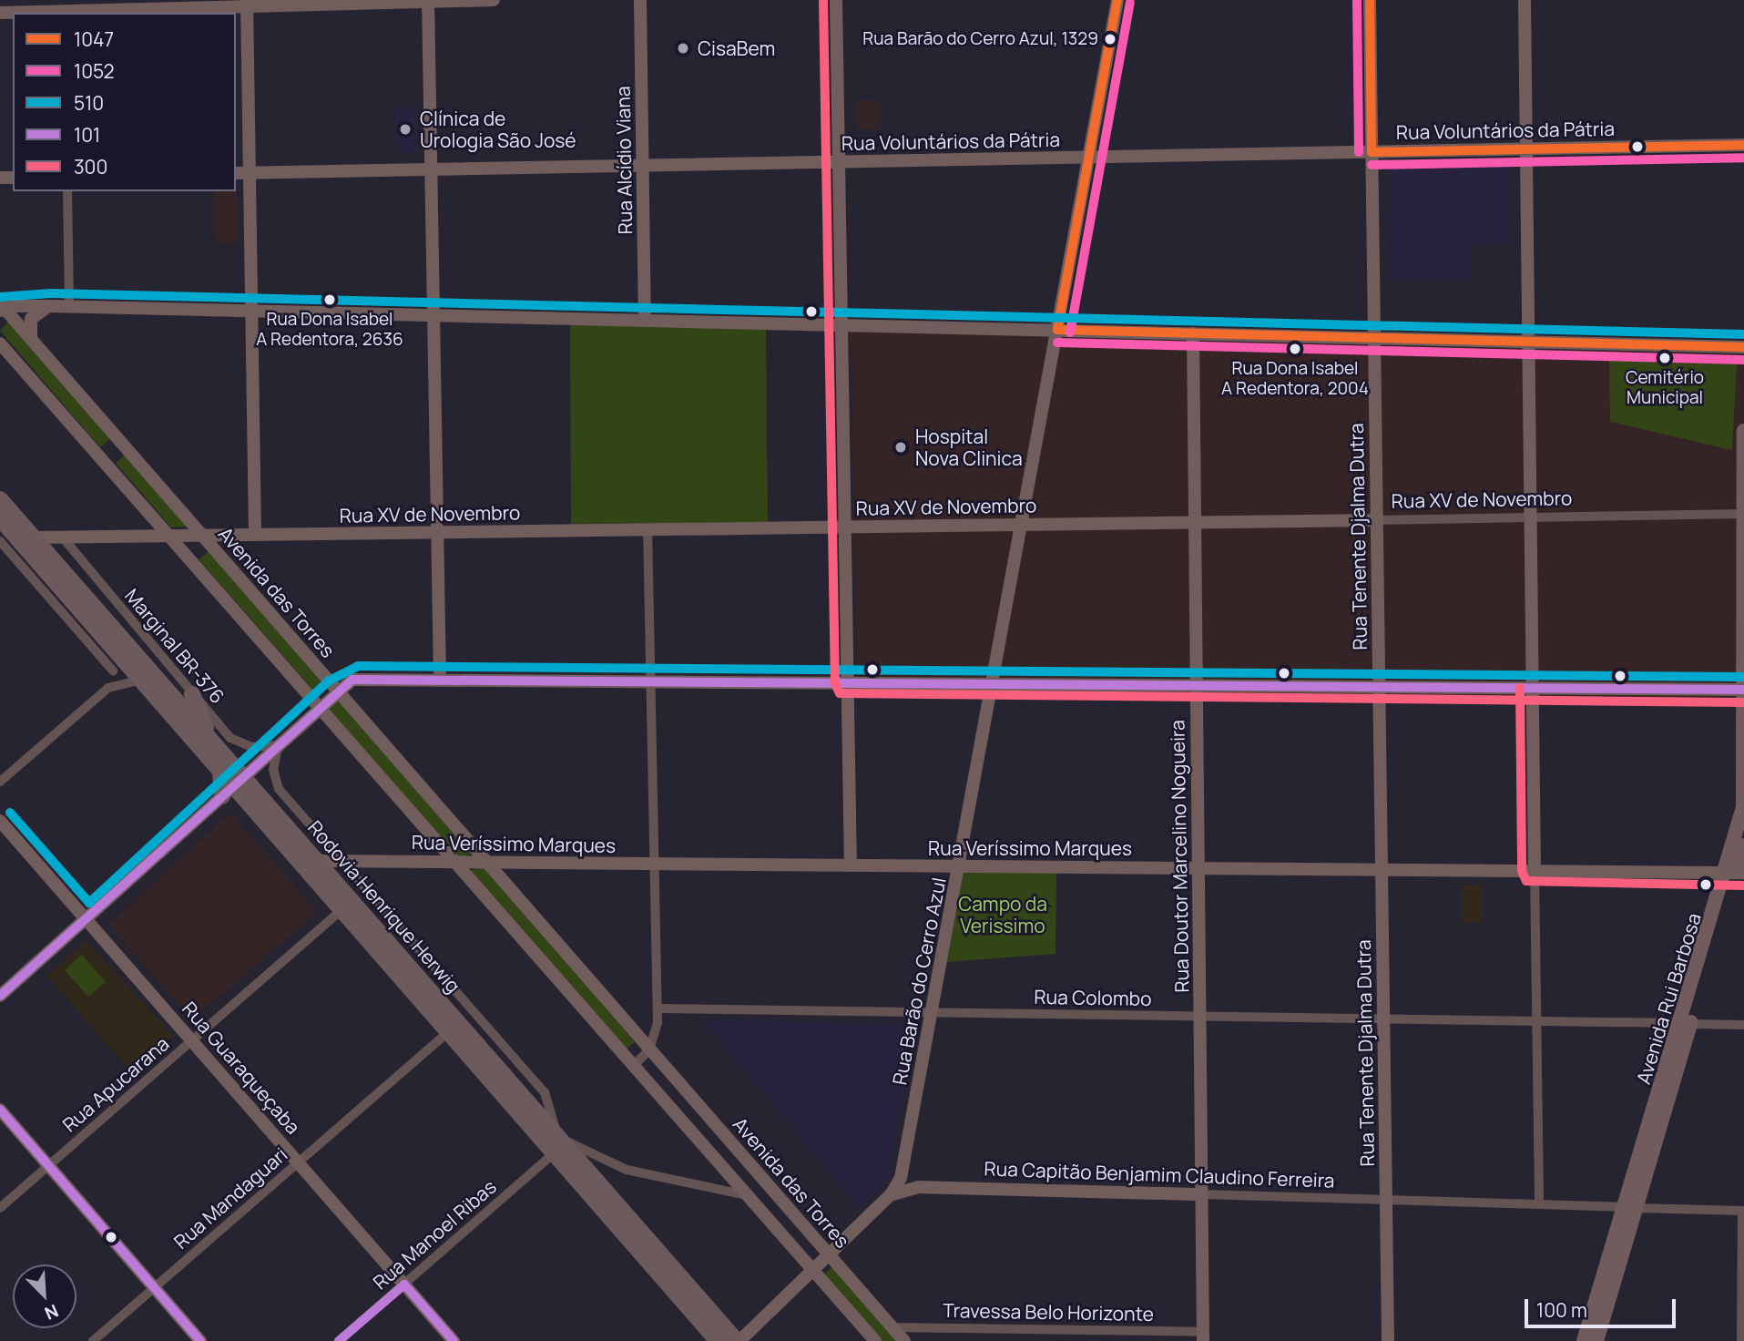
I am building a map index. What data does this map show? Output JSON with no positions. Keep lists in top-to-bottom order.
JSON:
{
  "streets": {
    "highway": ["Rodovia Henrique Herwig"],
    "main road": [
      "Rua Voluntários da Pátria",
      "Rua Alcídio Viana",
      "Rua XV de Novembro",
      "Rua Tenente Djalma Dutra",
      "Avenida das Torres",
      "Rua Veríssimo Marques",
      "Rua Doutor Marcelino Nogueira",
      "Rua Barão do Cerro Azul",
      "Avenida Rui Barbosa",
      "Rua Guaraqueçaba",
      "Rua Capitão Benjamim Claudino Ferreira"
    ],
    "street": [
      "Marginal BR-376",
      "Rua Colombo",
      "Rua Apucarana",
      "Rua Mandaguari",
      "Rua Manoel Ribas",
      "Travessa Belo Horizonte"
    ]
  },
  "crossings": [
    ["Rua Voluntários da Pátria", "Rua Alcídio Viana"],
    ["Rua Voluntários da Pátria", "Rua Tenente Djalma Dutra"],
    ["Rua Voluntários da Pátria", "Rua Barão do Cerro Azul"],
    ["Rua XV de Novembro", "Rua Tenente Djalma Dutra"],
    ["Rua XV de Novembro", "Avenida das Torres"],
    ["Rua XV de Novembro", "Marginal BR-376"],
    ["Rua XV de Novembro", "Rua Doutor Marcelino Nogueira"],
    ["Rua XV de Novembro", "Rodovia Henrique Herwig"],
    ["Rua XV de Novembro", "Rua Barão do Cerro Azul"],
    ["Rua XV de Novembro", "Avenida Rui Barbosa"],
    ["Rua Tenente Djalma Dutra", "Rua Veríssimo Marques"],
    ["Rua Tenente Djalma Dutra", "Rua Colombo"],
    ["Rua Tenente Djalma Dutra", "Rua Capitão Benjamim Claudino Ferreira"],
    ["Avenida das Torres", "Rua Veríssimo Marques"],
    ["Avenida das Torres", "Rua Barão do Cerro Azul"],
    ["Avenida das Torres", "Travessa Belo Horizonte"],
    ["Rua Veríssimo Marques", "Rua Doutor Marcelino Nogueira"],
    ["Rua Veríssimo Marques", "Rodovia Henrique Herwig"],
    ["Rua Veríssimo Marques", "Rua Barão do Cerro Azul"],
    ["Rua Veríssimo Marques", "Avenida Rui Barbosa"],
    ["Rua Doutor Marcelino Nogueira", "Rua Colombo"],
    ["Rua Doutor Marcelino Nogueira", "Rua Capitão Benjamim Claudino Ferreira"],
    ["Rua Doutor Marcelino Nogueira", "Travessa Belo Horizonte"],
    ["Rodovia Henrique Herwig", "Rua Barão do Cerro Azul"],
    ["Rodovia Henrique Herwig", "Rua Apucarana"],
    ["Rodovia Henrique Herwig", "Rua Mandaguari"],
    ["Rodovia Henrique Herwig", "Rua Manoel Ribas"],
    ["Rua Barão do Cerro Azul", "Rua Colombo"],
    ["Rua Barão do Cerro Azul", "Rua Capitão Benjamim Claudino Ferreira"],
    ["Rua Colombo", "Avenida Rui Barbosa"],
    ["Avenida Rui Barbosa", "Rua Capitão Benjamim Claudino Ferreira"],
    ["Rua Guaraqueçaba", "Rua Apucarana"],
    ["Rua Guaraqueçaba", "Rua Mandaguari"],
    ["Rua Guaraqueçaba", "Rua Manoel Ribas"]
  ],
  "parks": ["Campo da Verissimo"],
  "places": [
    "Rua Barão do Cerro Azul, 1329",
    "CisaBem",
    "Clínica de Urologia São José",
    "Rua Dona Isabel A Redentora, 2636",
    "Rua Dona Isabel A Redentora, 2004",
    "Cemitério Municipal",
    "Hospital Nova Clinica"
  ],
  "lines": [
    "transit line 1047",
    "transit line 1052",
    "transit line 300",
    "transit line 510",
    "transit line 101"
  ],
  "legend": [
    "1047",
    "1052",
    "510",
    "101",
    "300"
  ],
  "scale_bar": "100 m",
  "north": "bottom right"
}
